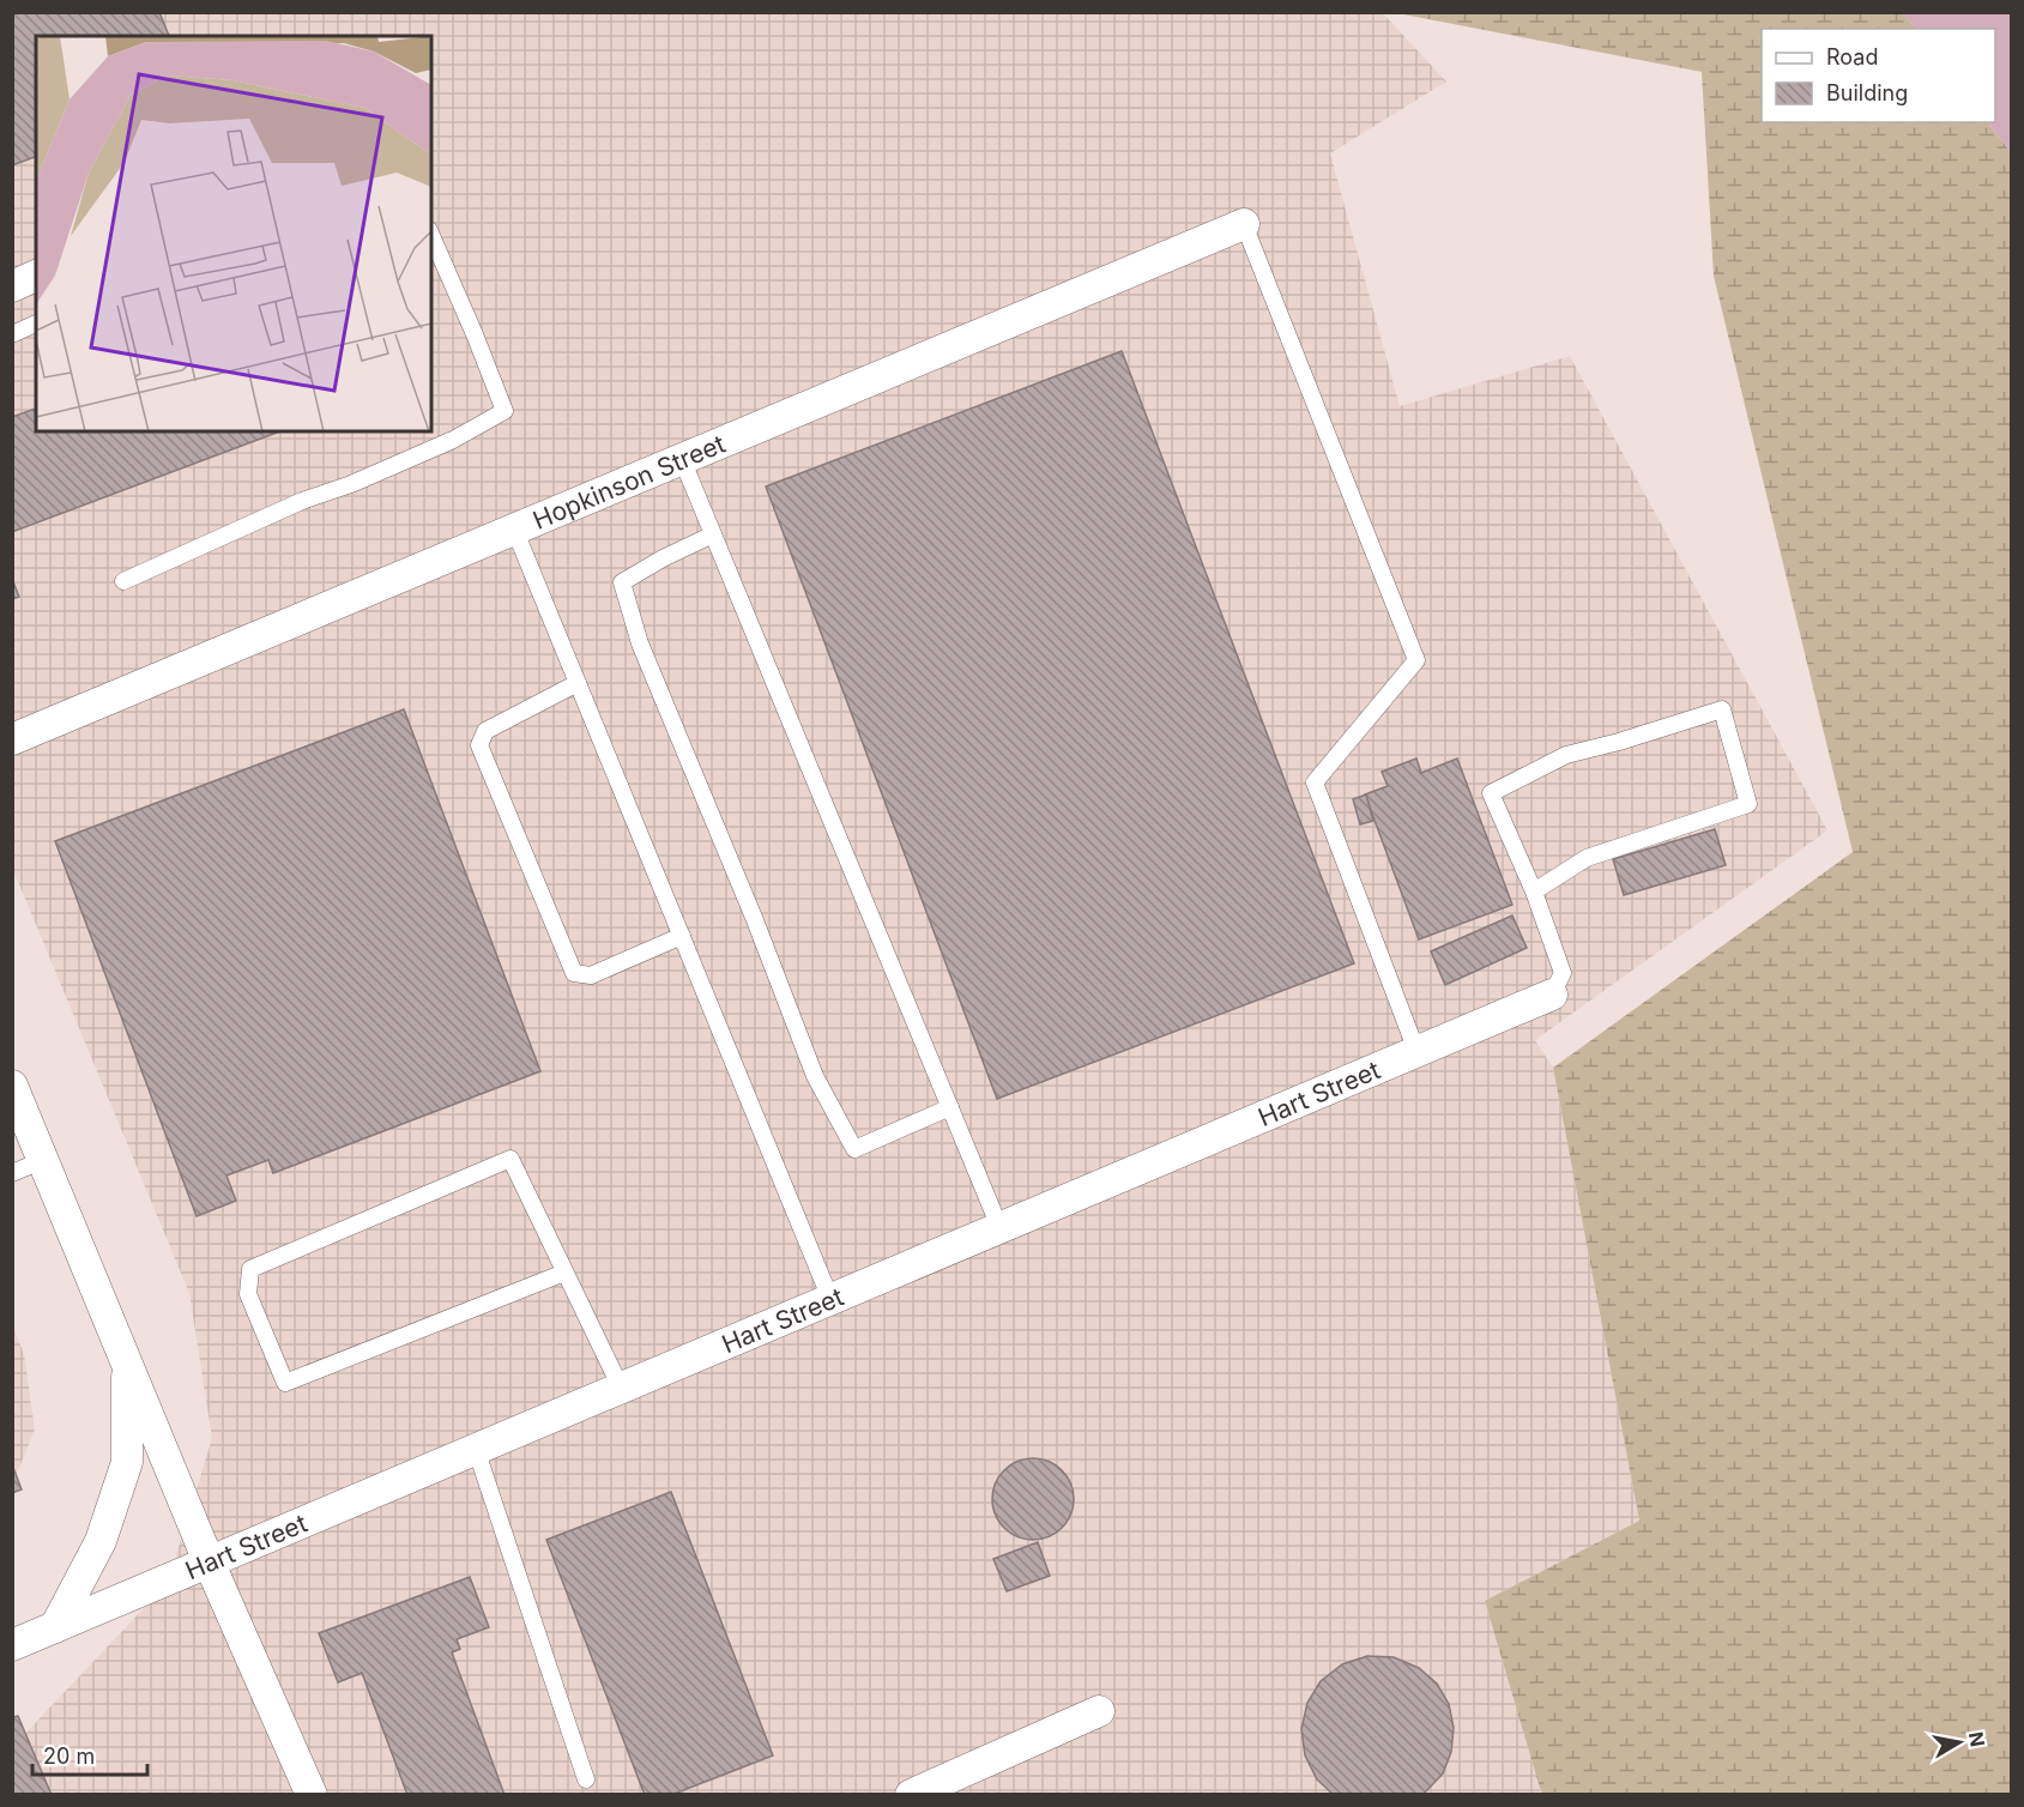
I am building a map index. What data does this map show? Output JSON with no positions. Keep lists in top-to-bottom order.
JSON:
{
  "streets": {
    "street": ["Hopkinson Street", "Hart Street"]
  },
  "legend": ["Road", "Building"],
  "scale_bar": "20 m",
  "north": "right"
}
